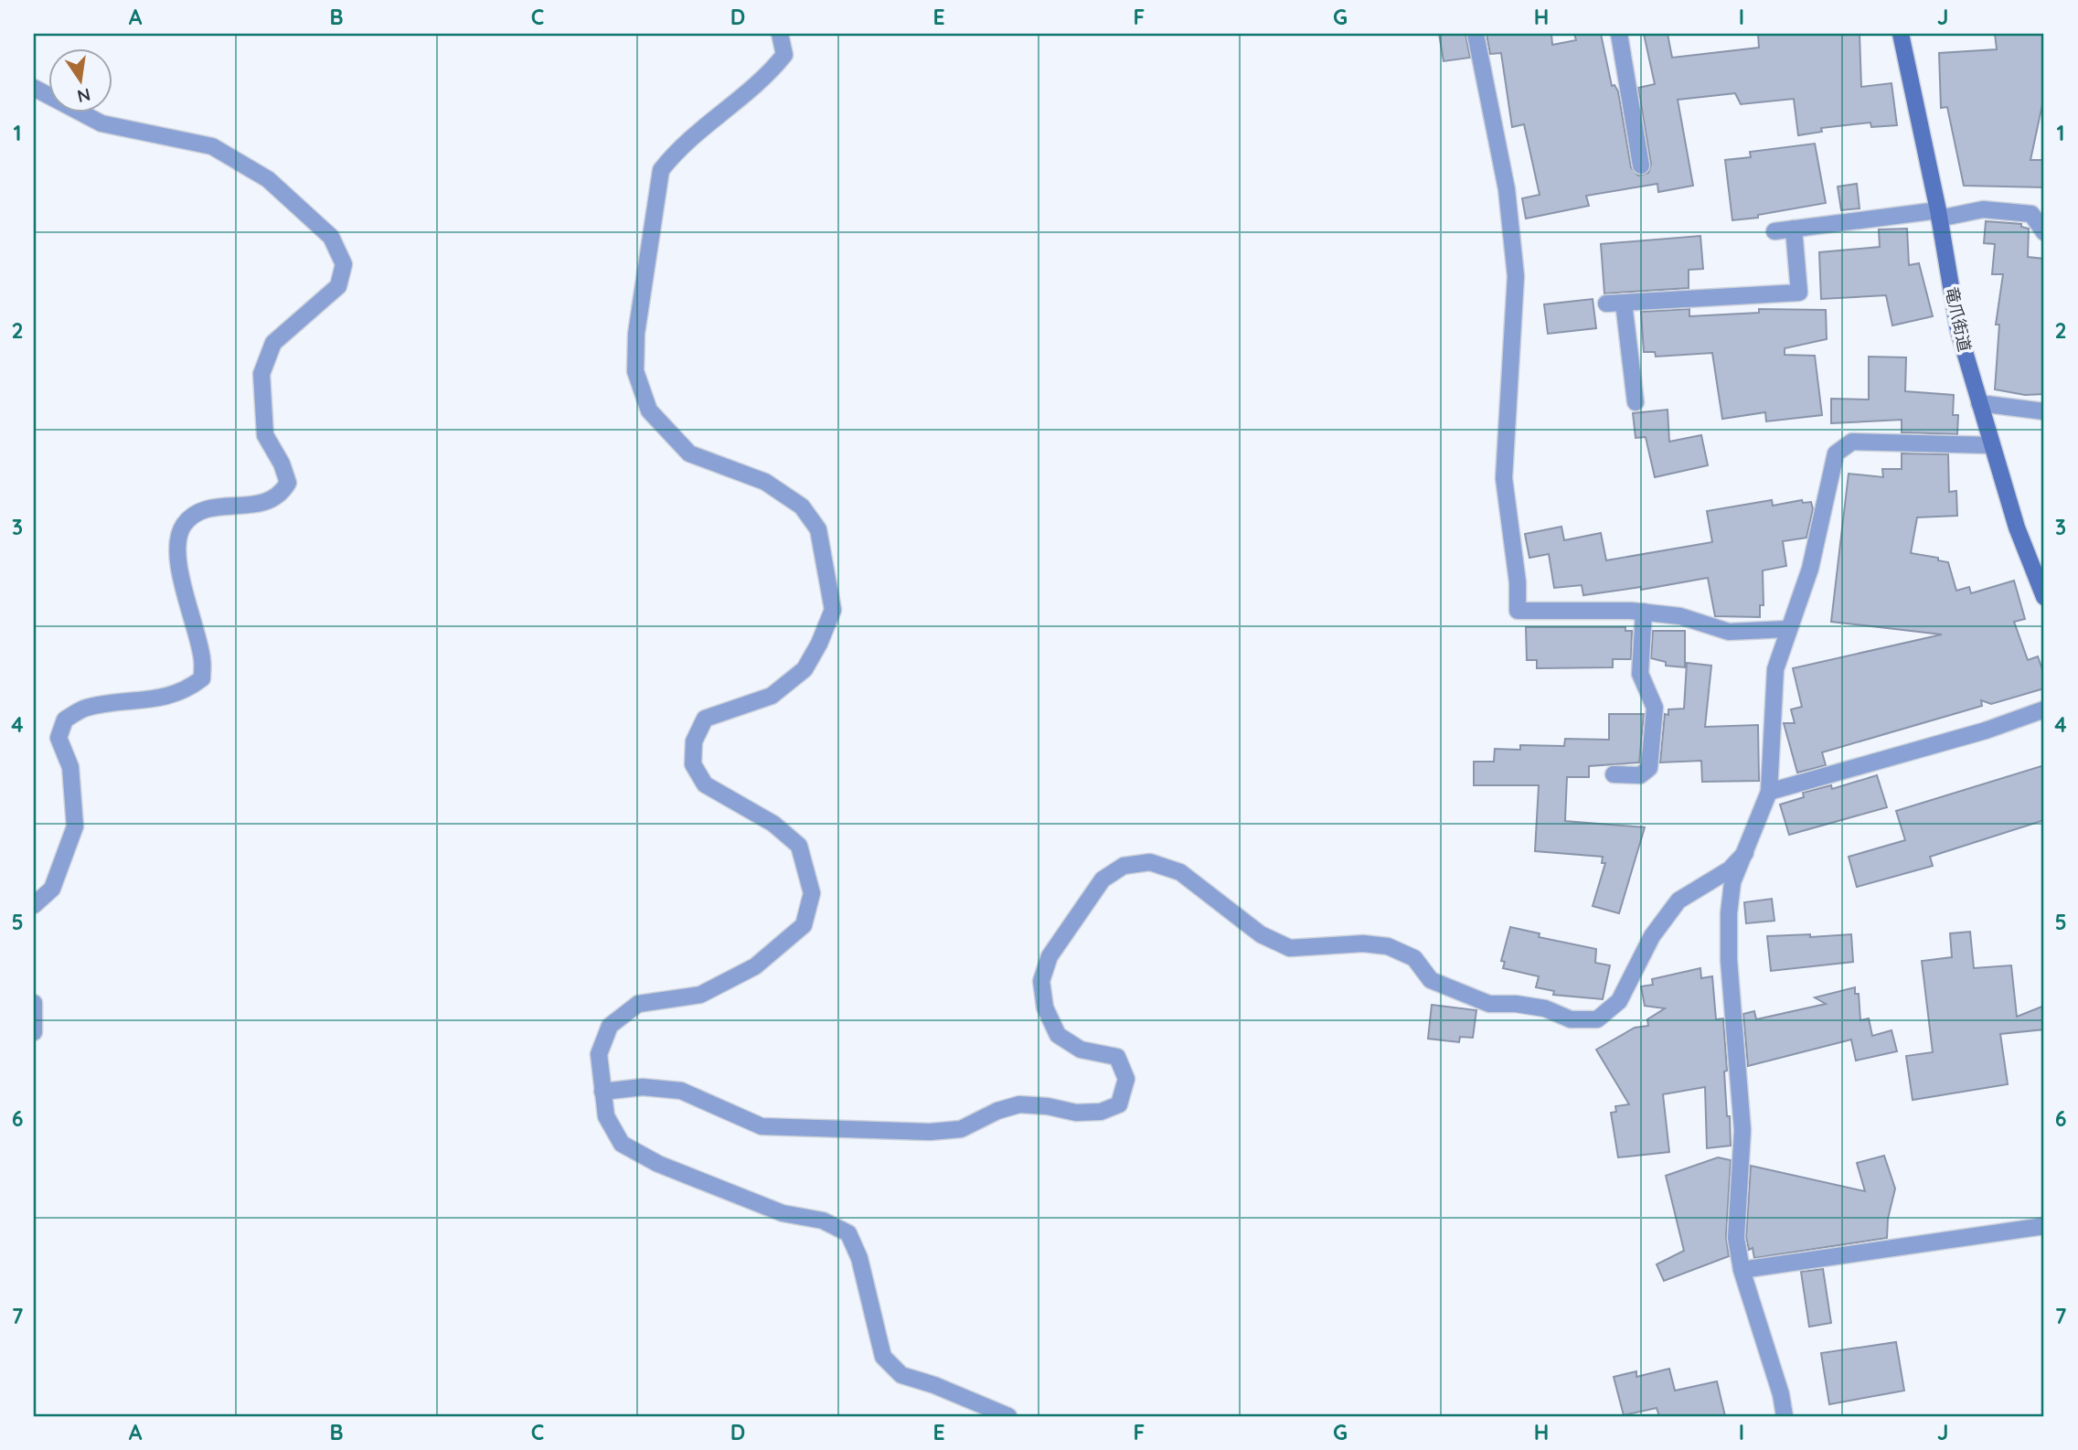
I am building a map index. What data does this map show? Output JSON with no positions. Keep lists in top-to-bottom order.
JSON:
{
  "streets": {
    "main road": ["竜爪街道"]
  },
  "north": "bottom",
  "grid": {
    "columns": [
      "A",
      "B",
      "C",
      "D",
      "E",
      "F",
      "G",
      "H",
      "I",
      "J"
    ],
    "rows": [
      "1",
      "2",
      "3",
      "4",
      "5",
      "6",
      "7"
    ]
  }
}
